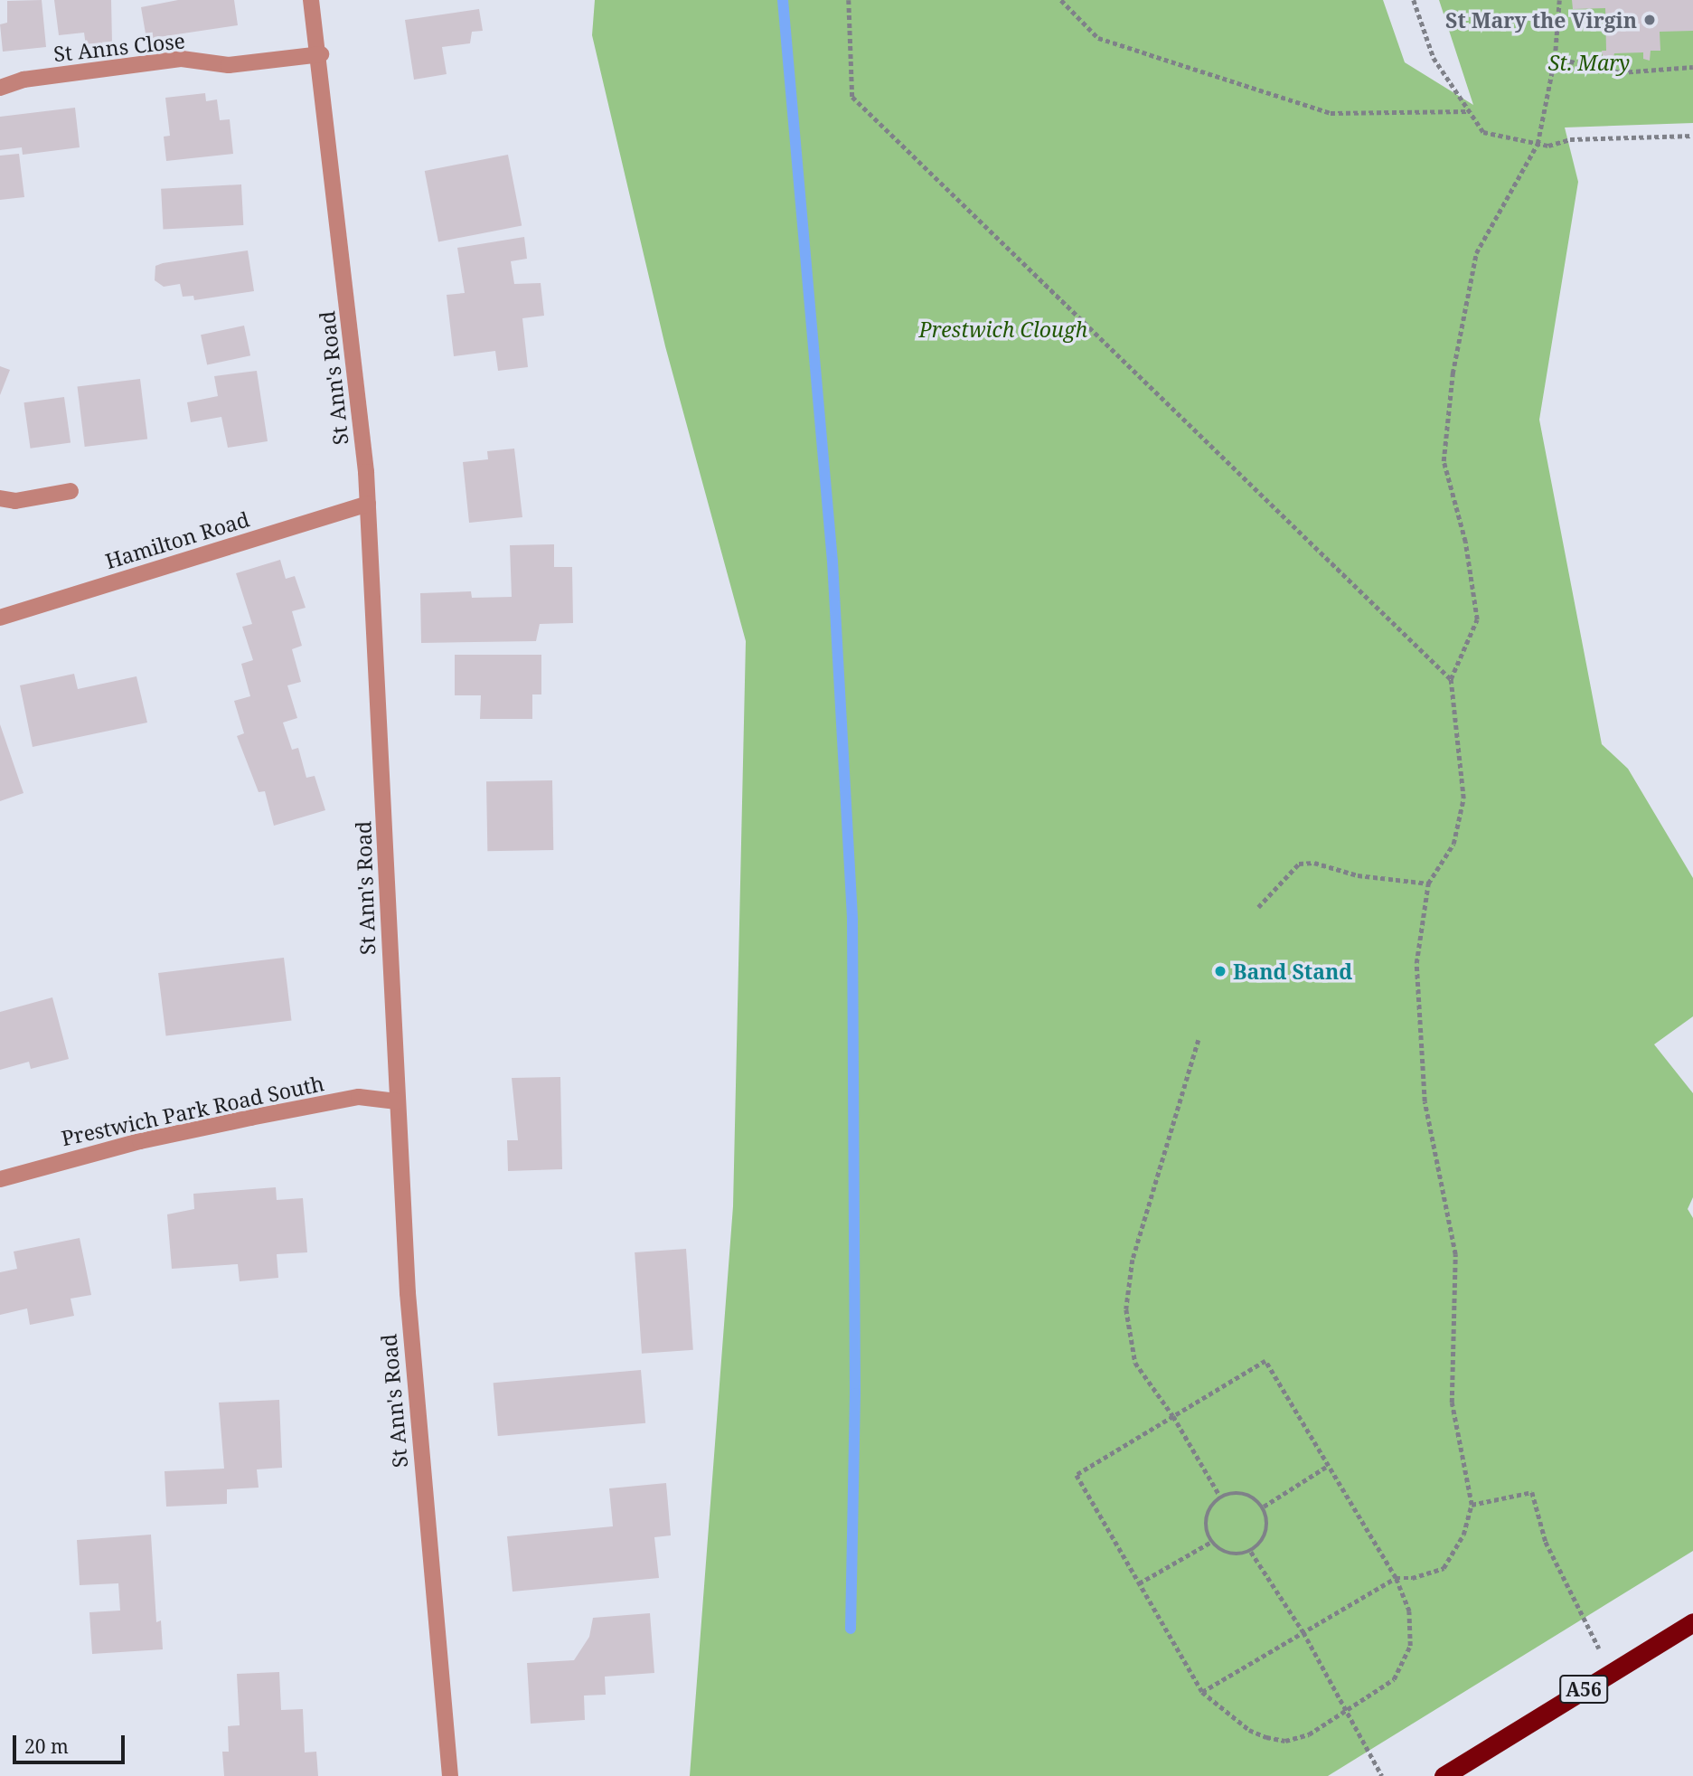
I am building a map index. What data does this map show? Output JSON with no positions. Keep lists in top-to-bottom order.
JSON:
{
  "streets": {
    "highway": ["A56"],
    "street": [
      "St Anns Close",
      "St Ann's Road",
      "Hamilton Road",
      "Prestwich Park Road South"
    ]
  },
  "crossings": [
    ["St Anns Close", "St Ann's Road"],
    ["St Ann's Road", "Hamilton Road"],
    ["St Ann's Road", "Prestwich Park Road South"]
  ],
  "parks": ["St. Mary", "Prestwich Clough"],
  "places": ["St Mary the Virgin", "Band Stand"],
  "scale_bar": "20 m"
}
